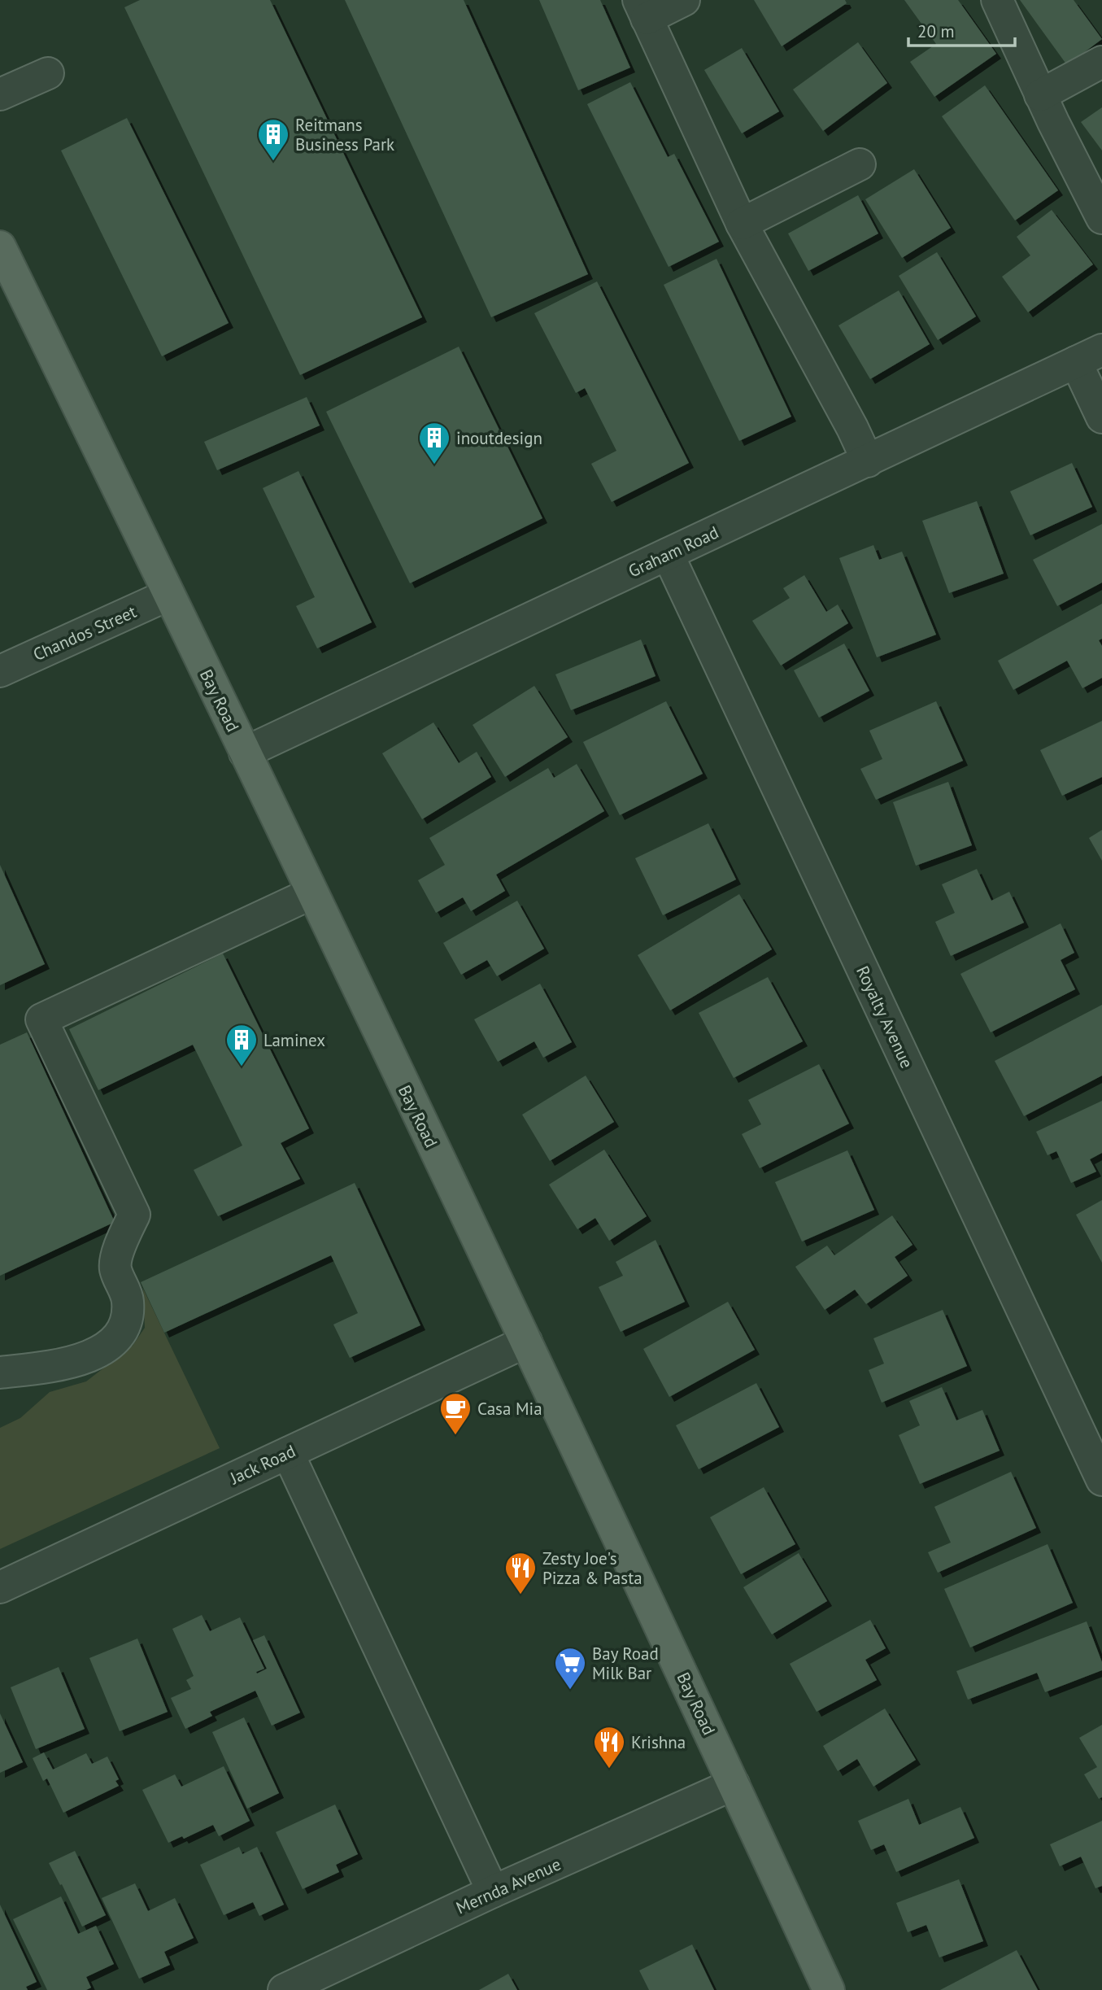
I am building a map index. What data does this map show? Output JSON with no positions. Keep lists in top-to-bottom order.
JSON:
{
  "streets": {
    "main road": ["Bay Road"],
    "street": [
      "Graham Road",
      "Chandos Street",
      "Royalty Avenue",
      "Jack Road",
      "Mernda Avenue"
    ]
  },
  "crossings": [
    ["Graham Road", "Bay Road"],
    ["Graham Road", "Royalty Avenue"],
    ["Chandos Street", "Bay Road"],
    ["Bay Road", "Jack Road"],
    ["Bay Road", "Mernda Avenue"]
  ],
  "places": {
    "building": ["Reitmans Business Park", "inoutdesign", "Laminex"],
    "cafe": ["Casa Mia"],
    "restaurant": ["Zesty Joe's Pizza & Pasta", "Krishna"],
    "supermarket": ["Bay Road Milk Bar"]
  },
  "scale_bar": "20 m"
}
